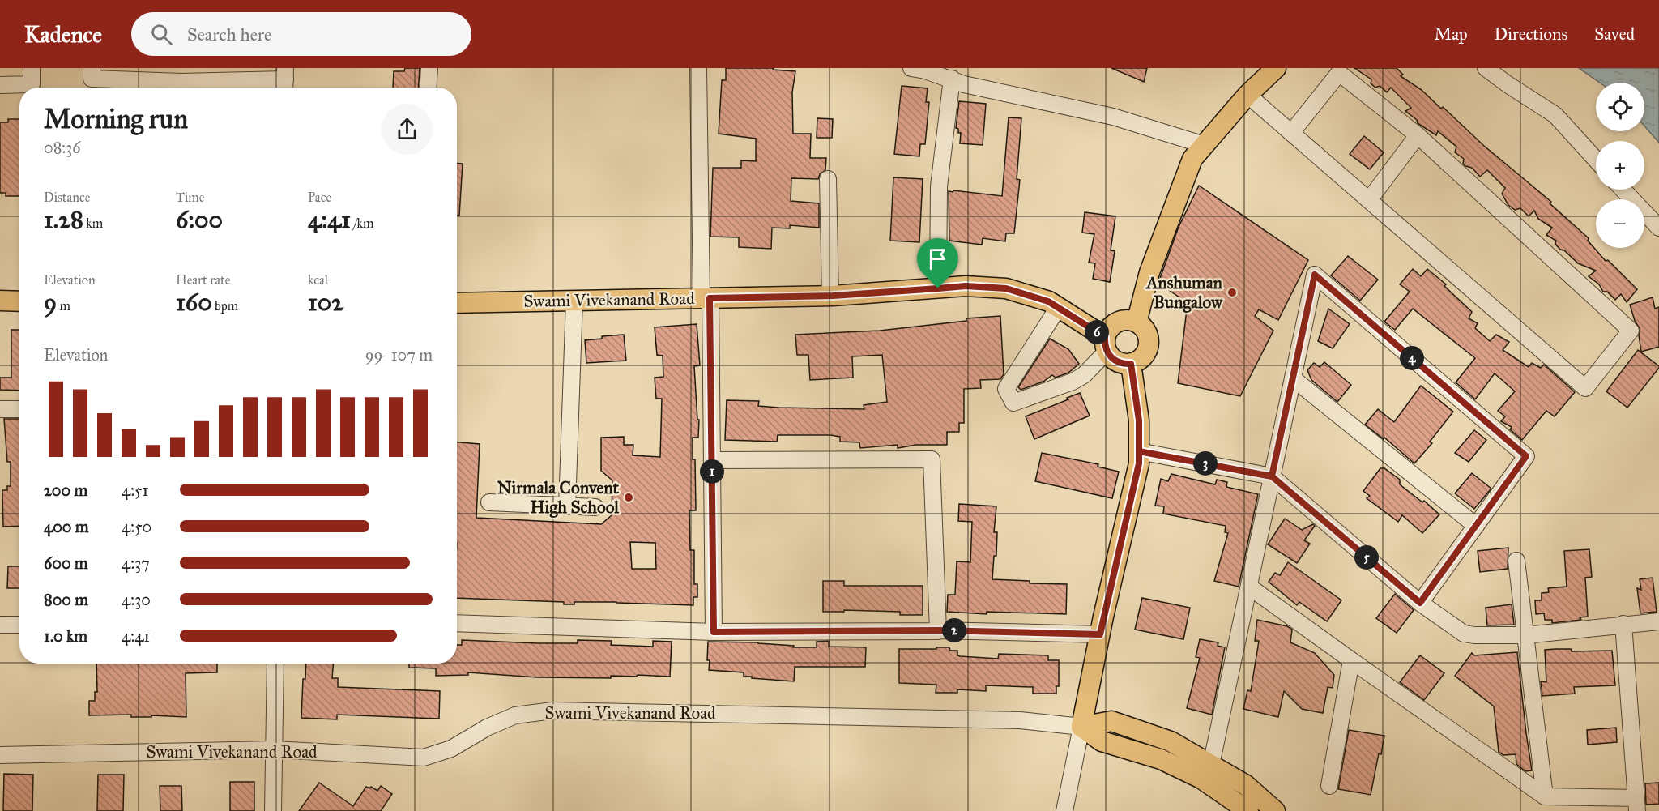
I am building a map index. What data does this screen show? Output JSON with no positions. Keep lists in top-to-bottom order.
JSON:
{
  "streets": {
    "main road": ["Swami Vivekanand Road"]
  },
  "places": ["Anshuman Bungalow", "Nirmala Convent High School"],
  "page": {
    "header": "Kadence",
    "search": "Search here",
    "nav": ["Map", "Directions", "Saved"],
    "map_buttons": ["+", "−"],
    "heading": ["Morning run", "08:36"],
    "stats": [
      ["Distance", "1.28 km"],
      ["Time", "6:00"],
      ["Pace", "4:41 /km"],
      ["Elevation", "9 m"],
      ["Heart rate", "160 bpm"],
      ["kcal", "102"]
    ],
    "pins": [
      "6",
      "4",
      "3",
      "1",
      "5",
      "2"
    ],
    "chart": ["Elevation", "99–107 m"],
    "list": [
      {
        "name": "200 m",
        "note": "4:51"
      },
      {
        "name": "400 m",
        "note": "4:50"
      },
      {
        "name": "600 m",
        "note": "4:37"
      },
      {
        "name": "800 m",
        "note": "4:30"
      },
      {
        "name": "1.0 km",
        "note": "4:41"
      }
    ]
  }
}
